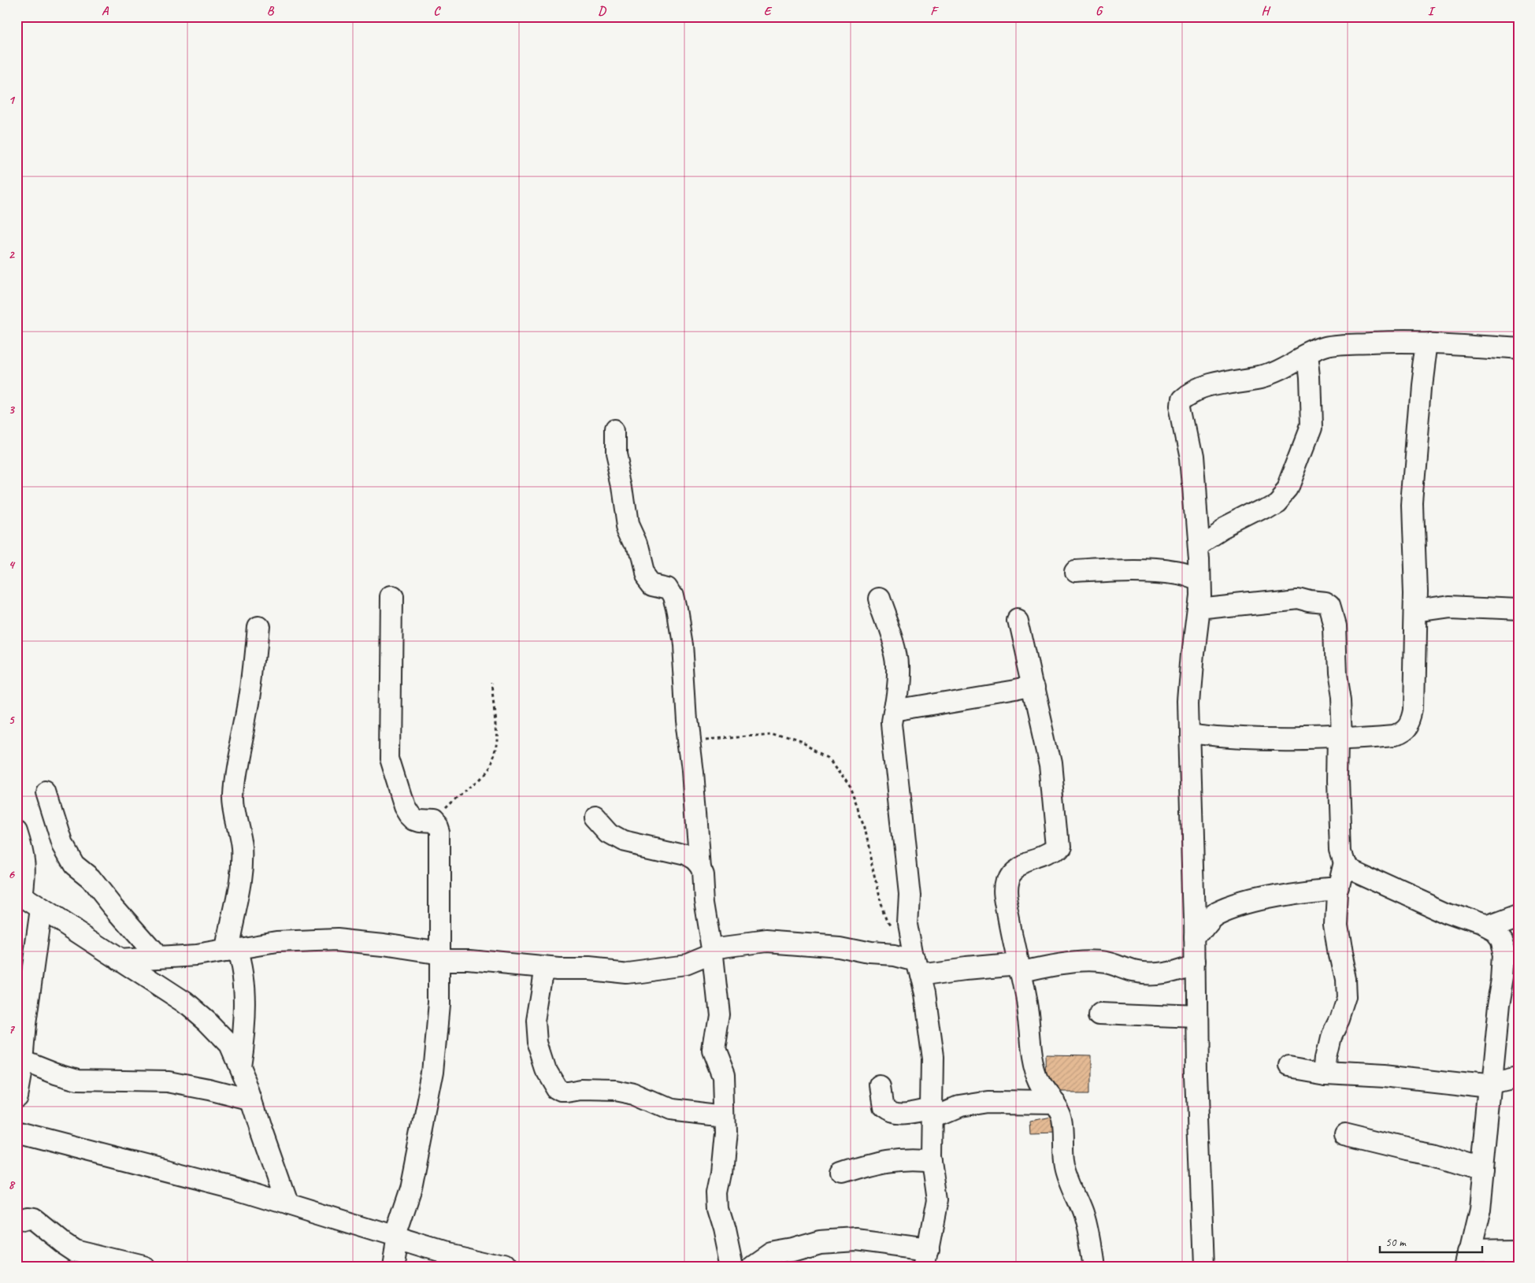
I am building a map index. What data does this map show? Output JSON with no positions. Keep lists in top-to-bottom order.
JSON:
{
  "scale_bar": "50 m",
  "grid": {
    "columns": [
      "A",
      "B",
      "C",
      "D",
      "E",
      "F",
      "G",
      "H",
      "I"
    ],
    "rows": [
      "1",
      "2",
      "3",
      "4",
      "5",
      "6",
      "7",
      "8"
    ]
  }
}
